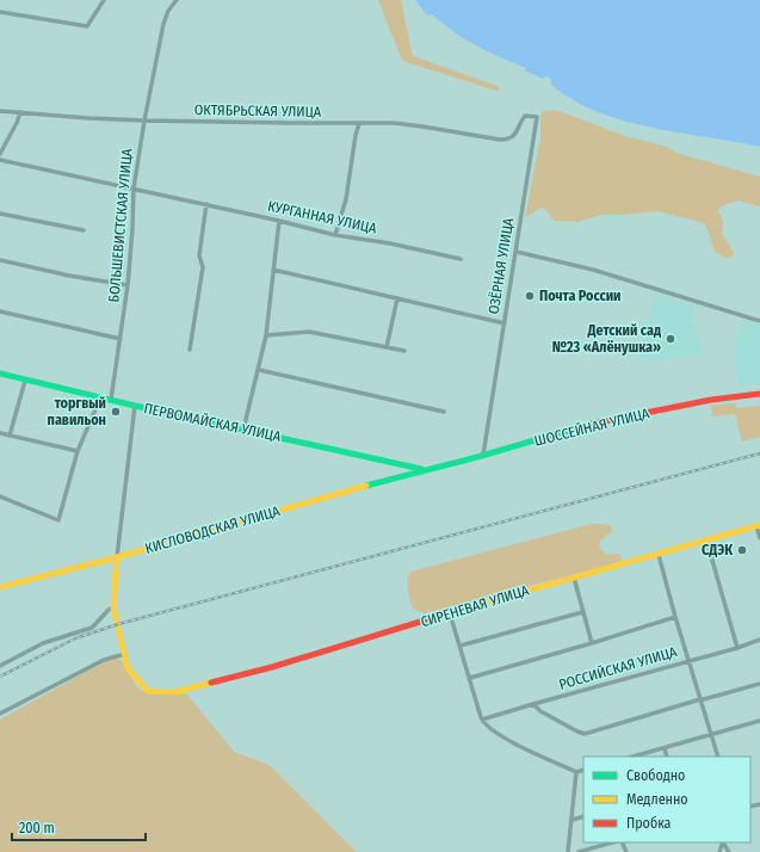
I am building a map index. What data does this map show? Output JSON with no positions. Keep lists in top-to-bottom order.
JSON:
{
  "streets": {
    "street": [
      "ОКТЯБРЬСКАЯ УЛИЦА",
      "КУРГАННАЯ УЛИЦА",
      "БОЛЬШЕВИСТСКАЯ УЛИЦА",
      "ОЗЁРНАЯ УЛИЦА",
      "ПЕРВОМАЙСКАЯ УЛИЦА",
      "ШОССЕЙНАЯ УЛИЦА",
      "КИСЛОВОДСКАЯ УЛИЦА",
      "СИРЕНЕВАЯ УЛИЦА",
      "РОССИЙСКАЯ УЛИЦА"
    ]
  },
  "crossings": [
    ["ОКТЯБРЬСКАЯ УЛИЦА", "БОЛЬШЕВИСТСКАЯ УЛИЦА"],
    ["ОКТЯБРЬСКАЯ УЛИЦА", "ОЗЁРНАЯ УЛИЦА"],
    ["КУРГАННАЯ УЛИЦА", "БОЛЬШЕВИСТСКАЯ УЛИЦА"],
    ["БОЛЬШЕВИСТСКАЯ УЛИЦА", "ПЕРВОМАЙСКАЯ УЛИЦА"],
    ["ОЗЁРНАЯ УЛИЦА", "ШОССЕЙНАЯ УЛИЦА"],
    ["ПЕРВОМАЙСКАЯ УЛИЦА", "ШОССЕЙНАЯ УЛИЦА"],
    ["ПЕРВОМАЙСКАЯ УЛИЦА", "КИСЛОВОДСКАЯ УЛИЦА"],
    ["ШОССЕЙНАЯ УЛИЦА", "КИСЛОВОДСКАЯ УЛИЦА"]
  ],
  "places": [
    "Почта России",
    "Детский сад №23 «Алёнушка»",
    "торгвый павильон",
    "СДЭК"
  ],
  "legend": ["Свободно", "Медленно", "Пробка"],
  "scale_bar": "200 m"
}
